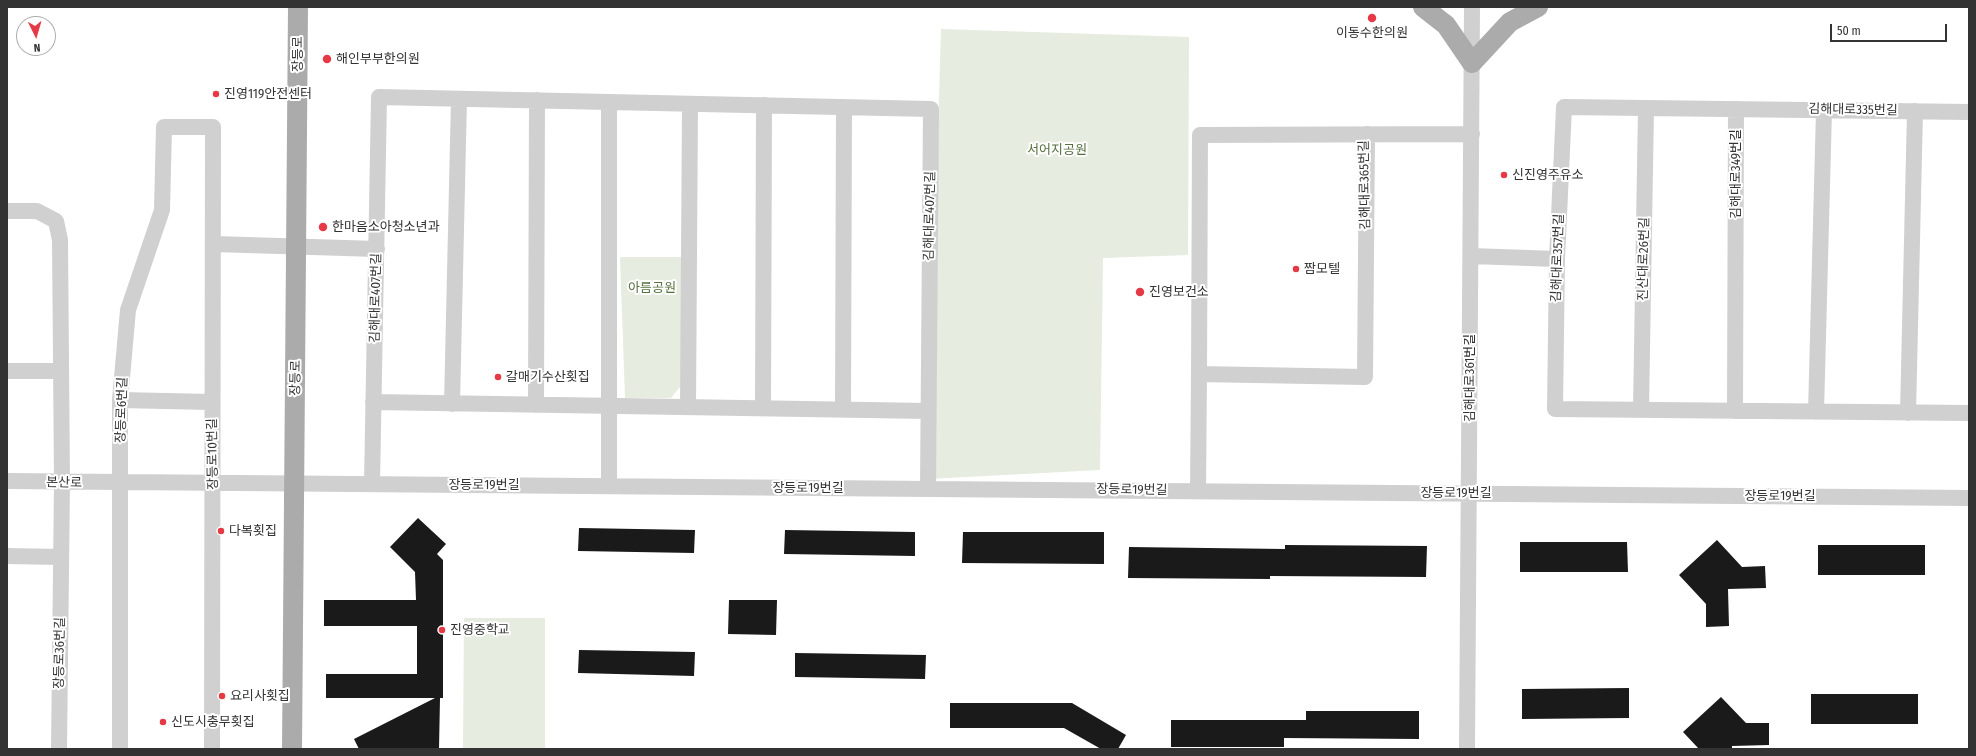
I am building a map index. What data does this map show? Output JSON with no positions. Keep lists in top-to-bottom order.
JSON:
{
  "streets": {
    "main road": ["장등로"],
    "street": [
      "김해대로335번길",
      "김해대로349번길",
      "김해대로365번길",
      "김해대로407번길",
      "김해대로357번길",
      "진산대로26번길",
      "김해대로361번길",
      "장등로6번길",
      "장등로10번길",
      "본산로",
      "장등로19번길",
      "장등로36번길"
    ]
  },
  "crossings": [
    ["장등로", "장등로19번길"],
    ["김해대로335번길", "김해대로349번길"],
    ["김해대로365번길", "장등로19번길"],
    ["김해대로407번길", "장등로19번길"],
    ["김해대로357번길", "진산대로26번길"],
    ["김해대로361번길", "장등로19번길"],
    ["장등로6번길", "장등로10번길"],
    ["장등로6번길", "본산로"],
    ["장등로10번길", "본산로"],
    ["장등로10번길", "장등로19번길"],
    ["본산로", "장등로19번길"],
    ["본산로", "장등로36번길"]
  ],
  "parks": ["서어지공원", "아름공원"],
  "places": [
    "이동수한의원",
    "해인부부한의원",
    "진영119안전센터",
    "신진영주유소",
    "한마음소아청소년과",
    "짬모텔",
    "진영보건소",
    "갈매기수산횟집",
    "다복횟집",
    "진영중학교",
    "요리사횟집",
    "신도시충무횟집"
  ],
  "scale_bar": "50 m",
  "north": "bottom"
}
